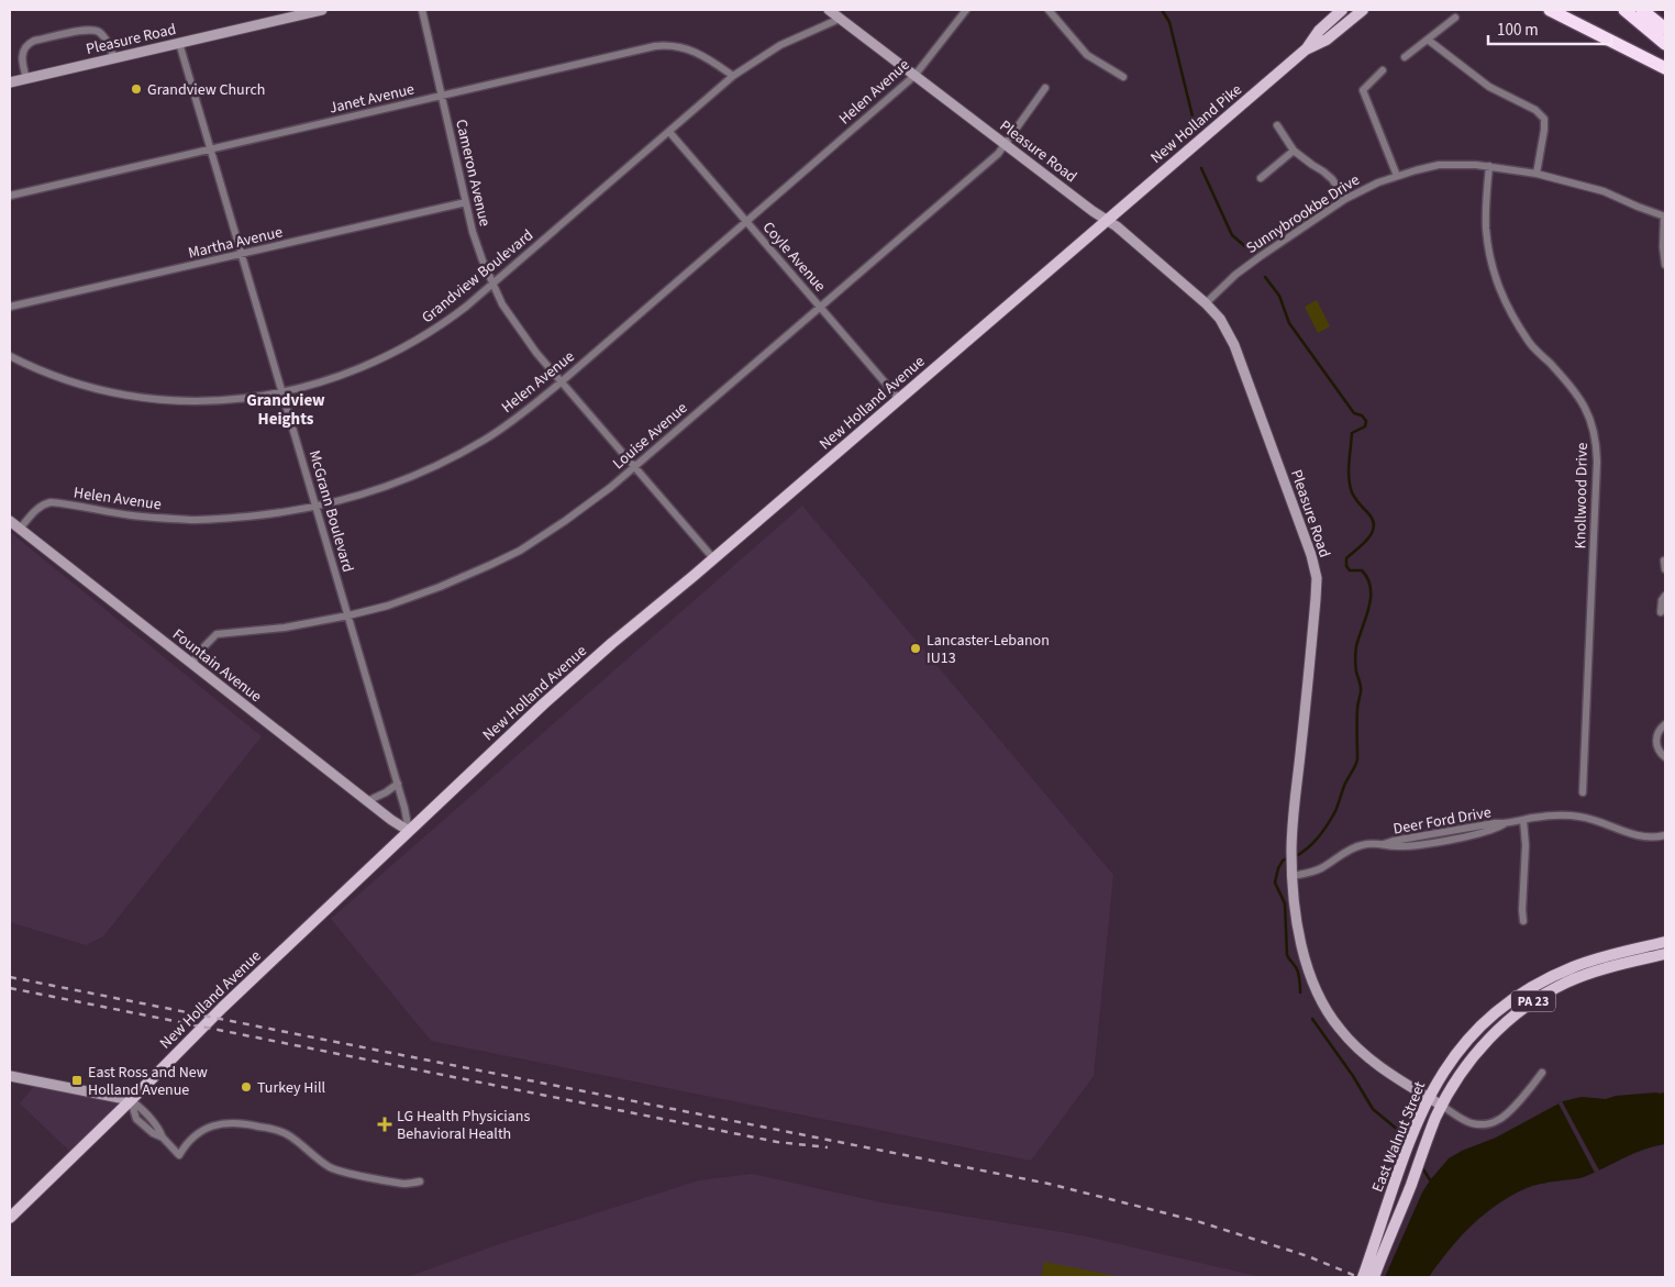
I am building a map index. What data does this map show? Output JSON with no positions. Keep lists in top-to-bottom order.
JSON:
{
  "streets": {
    "main road": [
      "New Holland Pike",
      "New Holland Avenue",
      "PA 23",
      "East Walnut Street"
    ],
    "street": [
      "Pleasure Road",
      "Helen Avenue",
      "Janet Avenue",
      "Cameron Avenue",
      "Sunnybrookbe Drive",
      "Martha Avenue",
      "Coyle Avenue",
      "Grandview Boulevard",
      "Louise Avenue",
      "Knollwood Drive",
      "McGrann Boulevard",
      "Fountain Avenue",
      "Deer Ford Drive"
    ]
  },
  "crossings": [
    ["Pleasure Road", "Helen Avenue"],
    ["Pleasure Road", "New Holland Pike"],
    ["Pleasure Road", "Sunnybrookbe Drive"],
    ["Pleasure Road", "Grandview Boulevard"],
    ["Pleasure Road", "New Holland Avenue"],
    ["Pleasure Road", "Louise Avenue"],
    ["Pleasure Road", "McGrann Boulevard"],
    ["Pleasure Road", "Deer Ford Drive"],
    ["Pleasure Road", "East Walnut Street"],
    ["Helen Avenue", "Cameron Avenue"],
    ["Helen Avenue", "Coyle Avenue"],
    ["Helen Avenue", "McGrann Boulevard"],
    ["Helen Avenue", "Fountain Avenue"],
    ["Janet Avenue", "Cameron Avenue"],
    ["Janet Avenue", "Grandview Boulevard"],
    ["Janet Avenue", "McGrann Boulevard"],
    ["New Holland Pike", "New Holland Avenue"],
    ["Cameron Avenue", "Martha Avenue"],
    ["Cameron Avenue", "Grandview Boulevard"],
    ["Cameron Avenue", "New Holland Avenue"],
    ["Cameron Avenue", "Louise Avenue"],
    ["Sunnybrookbe Drive", "Knollwood Drive"],
    ["Martha Avenue", "McGrann Boulevard"],
    ["Coyle Avenue", "Grandview Boulevard"],
    ["Coyle Avenue", "New Holland Avenue"],
    ["Coyle Avenue", "Louise Avenue"],
    ["Grandview Boulevard", "McGrann Boulevard"],
    ["New Holland Avenue", "McGrann Boulevard"],
    ["New Holland Avenue", "Fountain Avenue"],
    ["Louise Avenue", "McGrann Boulevard"],
    ["Louise Avenue", "Fountain Avenue"],
    ["McGrann Boulevard", "Fountain Avenue"]
  ],
  "districts": ["Grandview Heights"],
  "places": {
    "other": ["Grandview Church", "Lancaster-Lebanon IU13", "Turkey Hill"],
    "transit": ["East Ross and New Holland Avenue"],
    "health": ["LG Health Physicians Behavioral Health"]
  },
  "scale_bar": "100 m"
}
